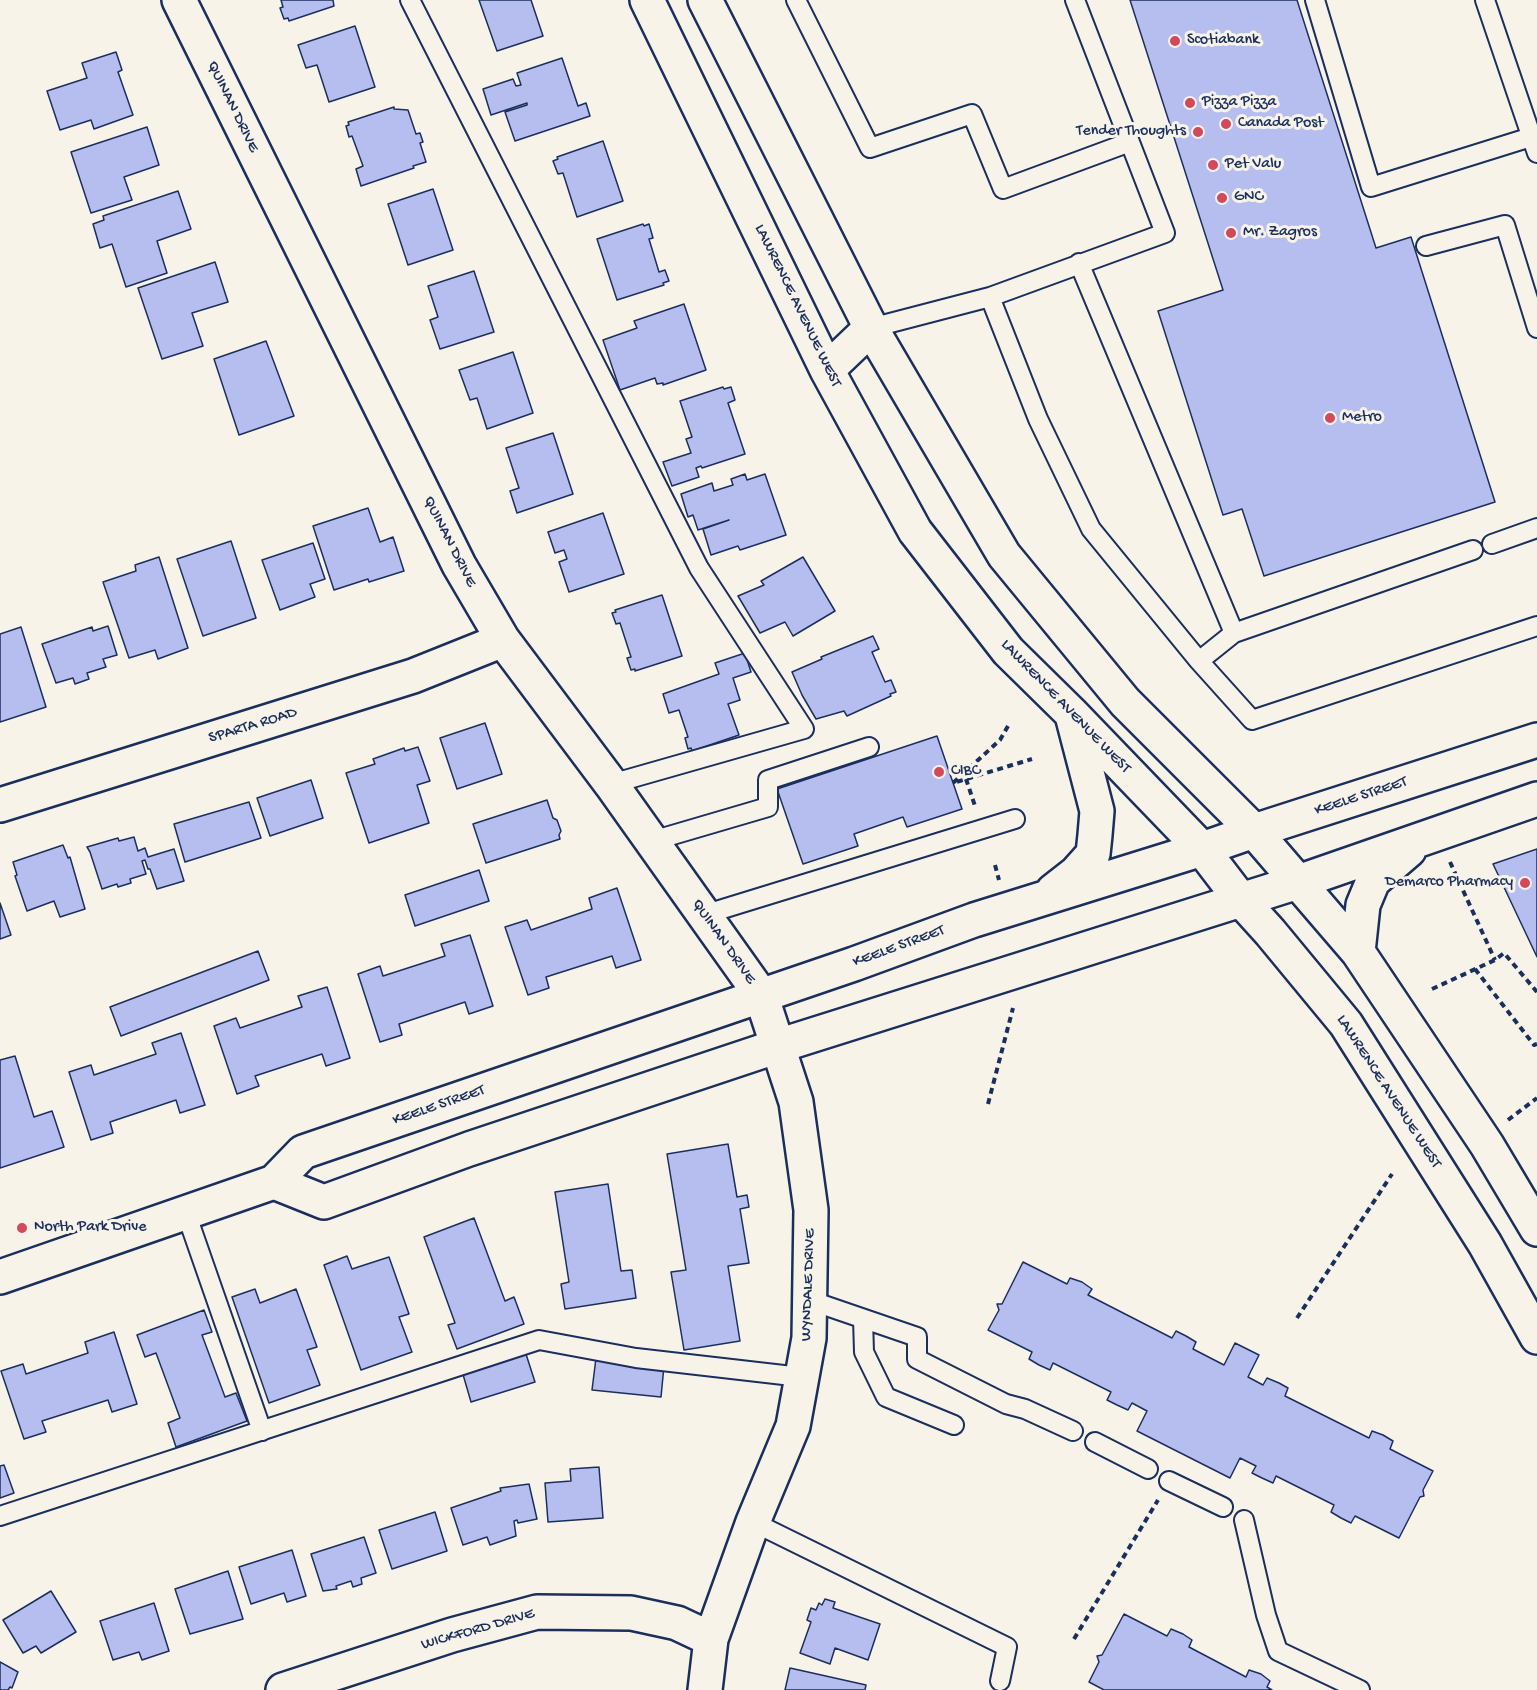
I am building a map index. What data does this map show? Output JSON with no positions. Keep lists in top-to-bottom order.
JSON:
{
  "streets": {
    "main road": [
      "QUINAN DRIVE",
      "LAWRENCE AVENUE WEST",
      "SPARTA ROAD",
      "KEELE STREET",
      "WYNDALE DRIVE",
      "WICKFORD DRIVE"
    ]
  },
  "crossings": [
    ["QUINAN DRIVE", "SPARTA ROAD"],
    ["QUINAN DRIVE", "KEELE STREET"],
    ["QUINAN DRIVE", "WYNDALE DRIVE"],
    ["LAWRENCE AVENUE WEST", "KEELE STREET"],
    ["WYNDALE DRIVE", "WICKFORD DRIVE"]
  ],
  "places": [
    "Scotiabank",
    "Pizza Pizza",
    "Canada Post",
    "Tender Thoughts",
    "Pet Valu",
    "GNC",
    "Mr. Zagros",
    "Metro",
    "CIBC",
    "Demarco Pharmacy",
    "North Park Drive"
  ]
}
